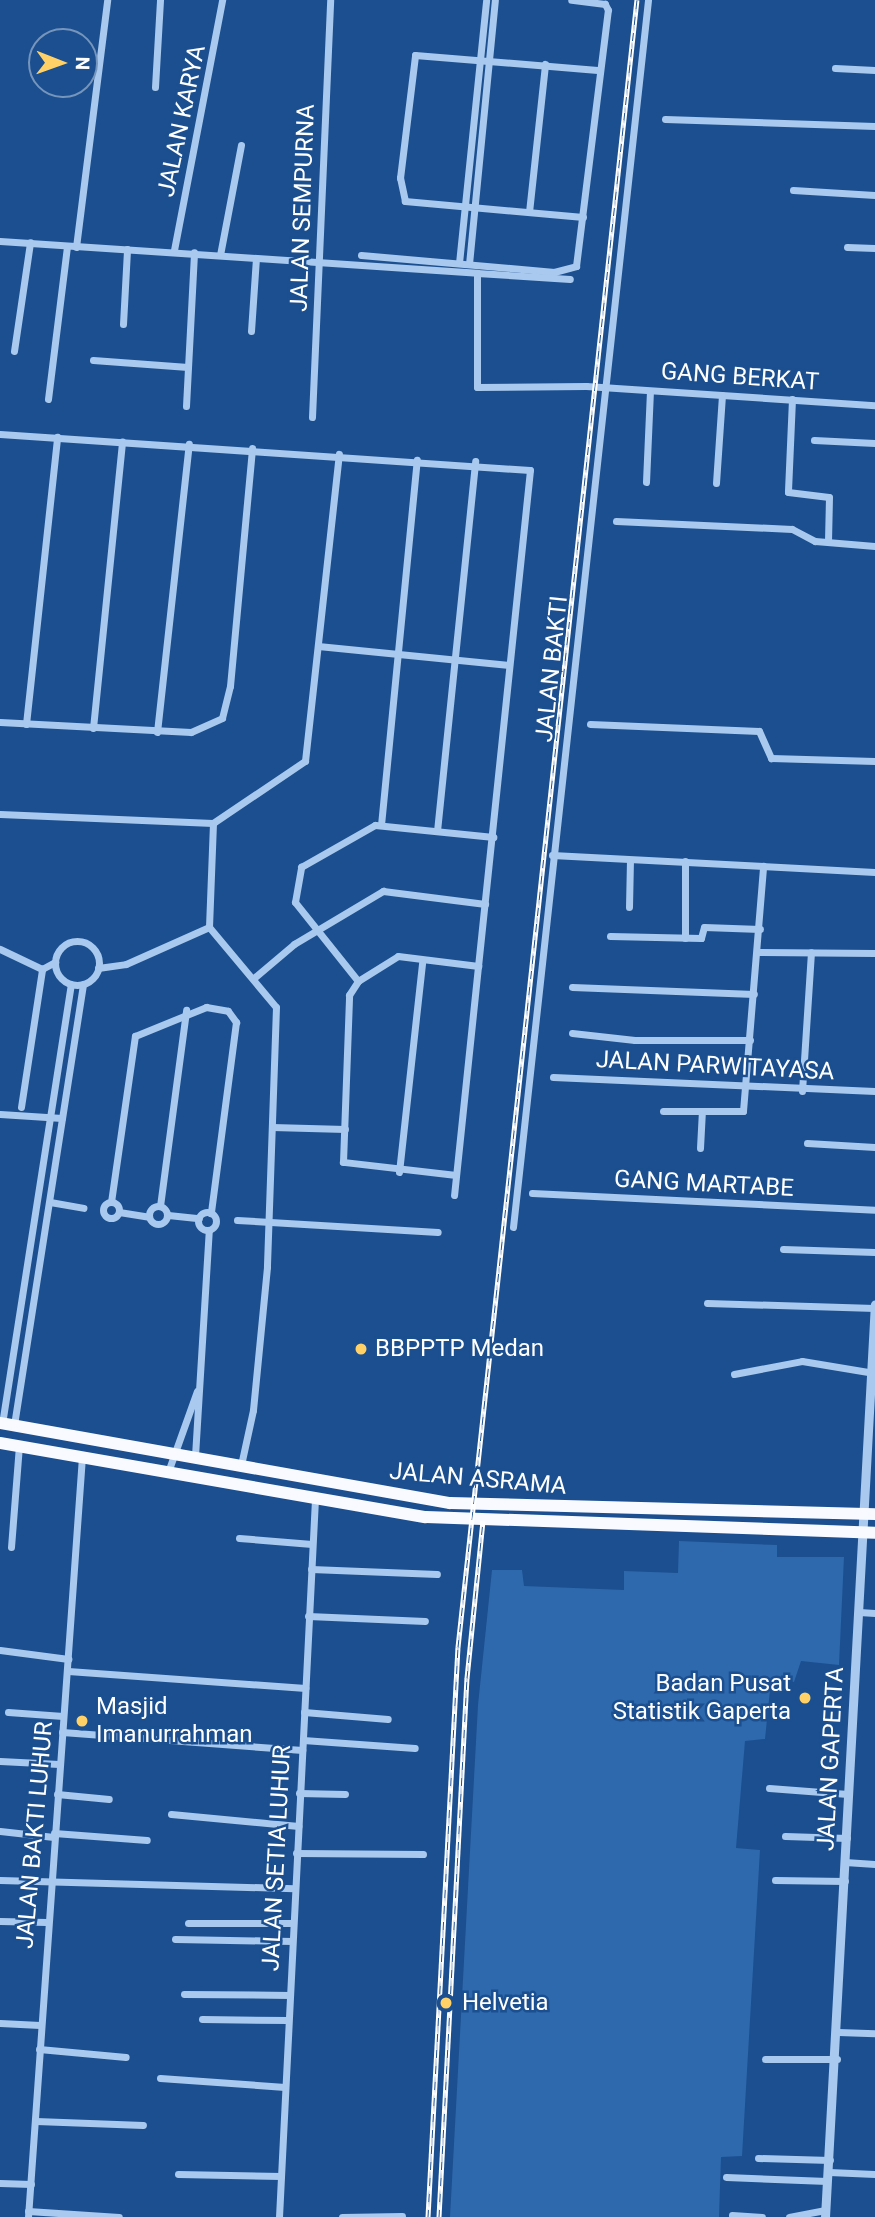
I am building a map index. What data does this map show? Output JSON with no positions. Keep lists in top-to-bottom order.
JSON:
{
  "streets": {
    "highway": ["JALAN ASRAMA"],
    "street": [
      "JALAN KARYA",
      "JALAN SEMPURNA",
      "GANG BERKAT",
      "JALAN BAKTI",
      "JALAN PARWITAYASA",
      "GANG MARTABE",
      "JALAN GAPERTA",
      "JALAN BAKTI LUHUR",
      "JALAN SETIA LUHUR"
    ]
  },
  "crossings": [
    ["GANG BERKAT", "JALAN BAKTI"],
    ["JALAN ASRAMA", "JALAN GAPERTA"],
    ["JALAN ASRAMA", "JALAN BAKTI LUHUR"],
    ["JALAN ASRAMA", "JALAN SETIA LUHUR"]
  ],
  "places": [
    "BBPPTP Medan",
    "Badan Pusat Statistik Gaperta",
    "Masjid Imanurrahman",
    "Helvetia"
  ],
  "north": "right"
}
